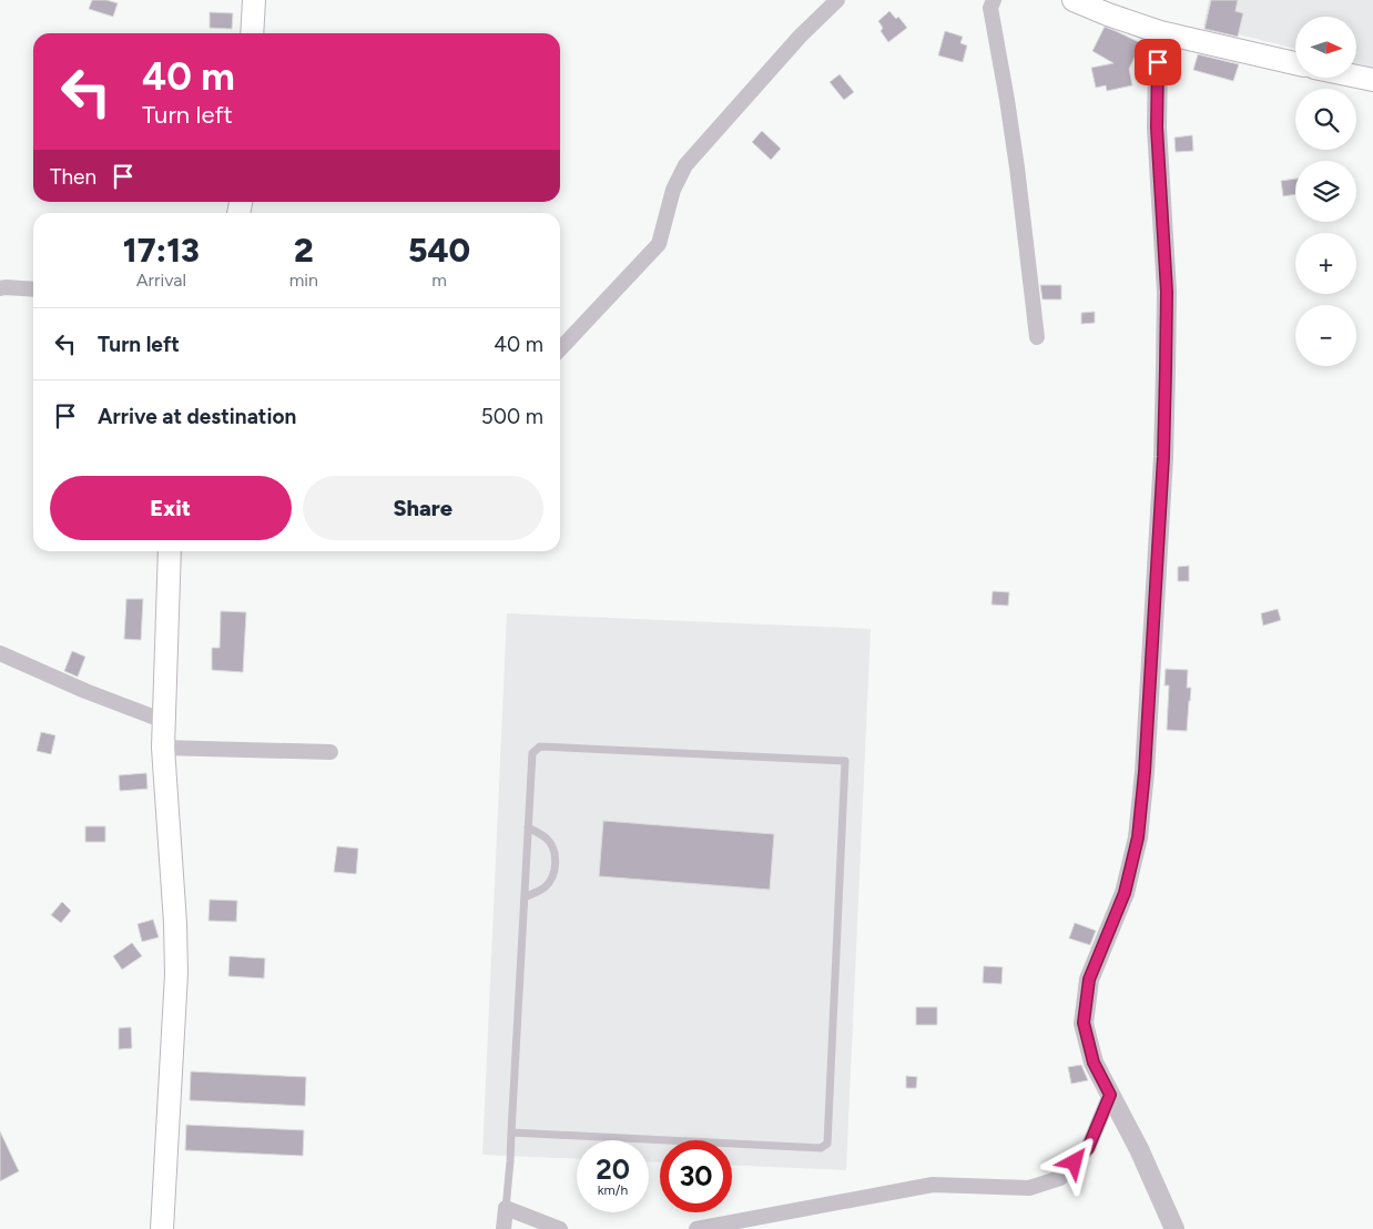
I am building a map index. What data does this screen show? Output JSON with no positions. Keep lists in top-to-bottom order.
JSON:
{
  "north": "right",
  "page": {
    "map_buttons": ["+", "−"],
    "turn": ["40 m", "Turn left"],
    "then": "Then",
    "eta": [
      "17:13",
      "Arrival",
      "2",
      "min",
      "540",
      "m"
    ],
    "list": [
      {
        "name": "Turn left",
        "value": "40 m"
      },
      {
        "name": "Arrive at destination",
        "value": "500 m"
      }
    ],
    "buttons": ["Exit", "Share"],
    "speed": "20 km/h",
    "limit": "30"
  }
}
